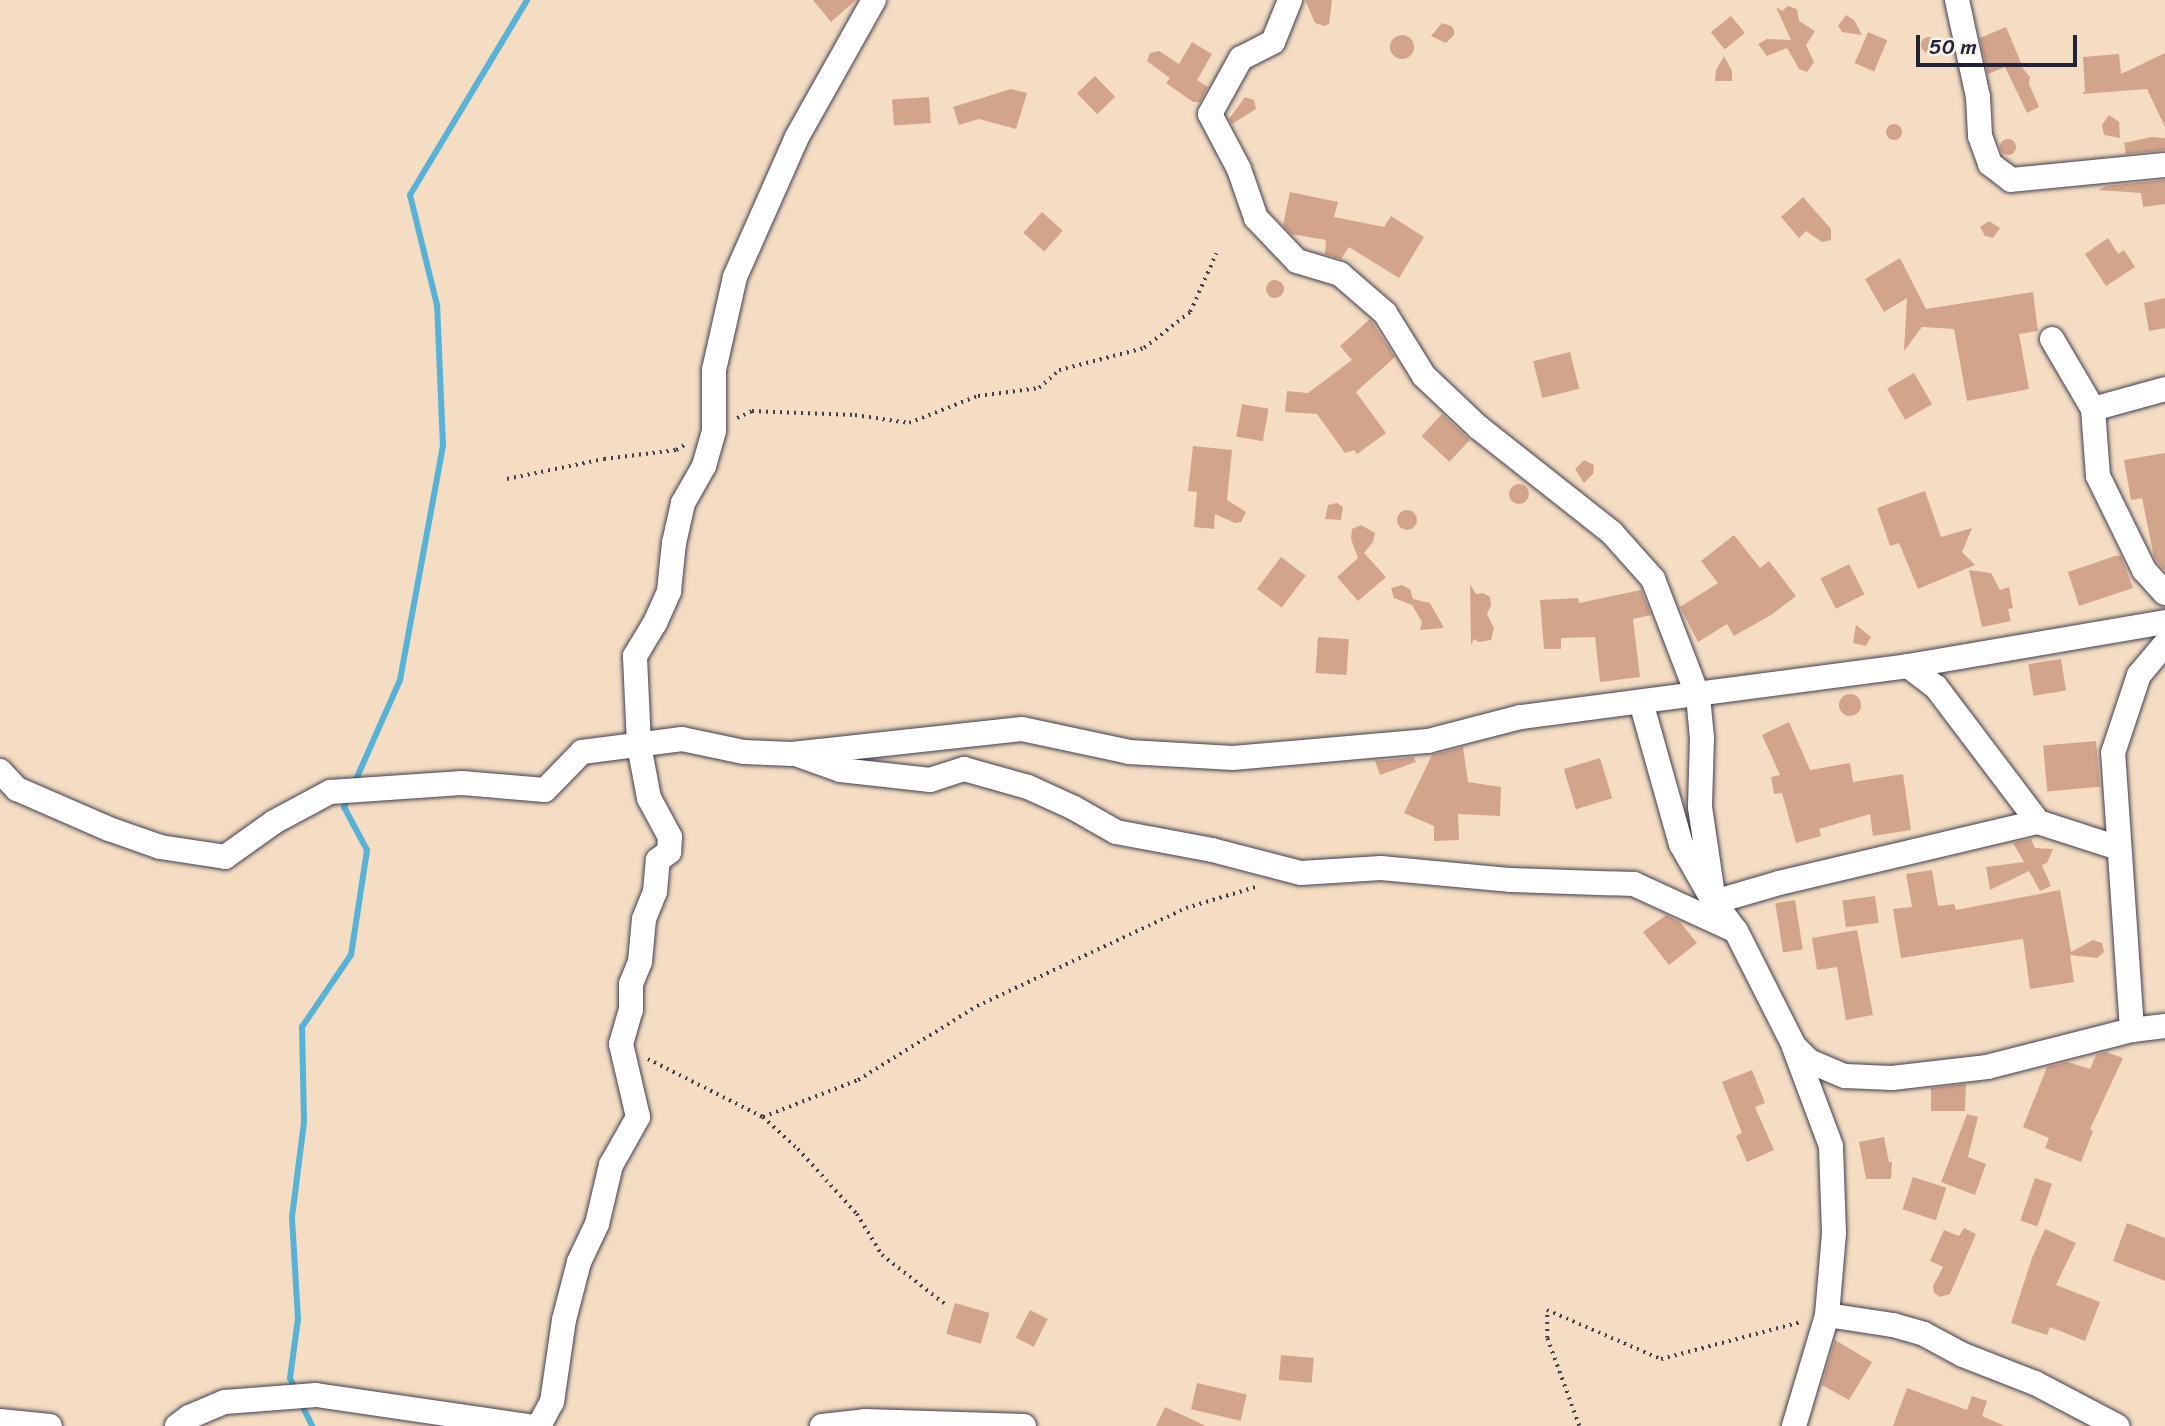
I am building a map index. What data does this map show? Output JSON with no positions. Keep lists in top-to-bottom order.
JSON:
{
  "scale_bar": "50 m"
}
